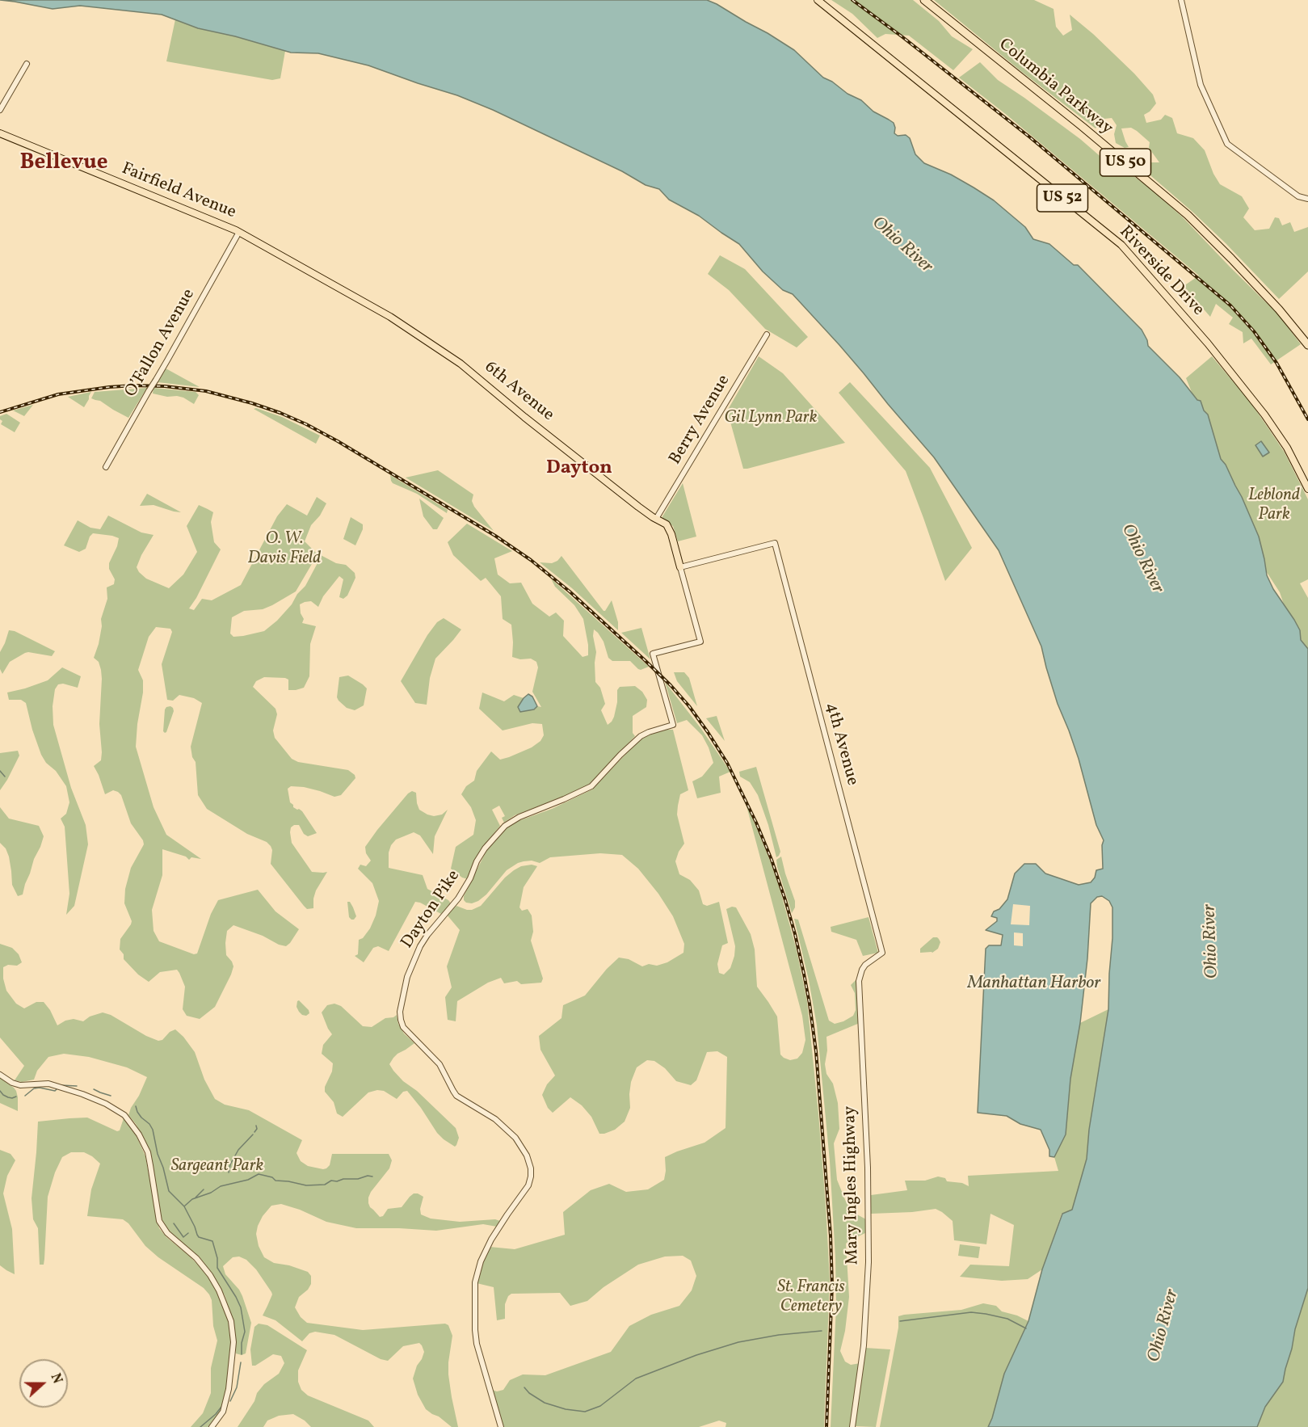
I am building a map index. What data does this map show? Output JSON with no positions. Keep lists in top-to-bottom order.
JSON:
{
  "streets": {
    "highway": ["Columbia Parkway", "US 50"],
    "main road": [
      "Fairfield Avenue",
      "US 52",
      "Riverside Drive",
      "6th Avenue"
    ],
    "street": [
      "O’Fallon Avenue",
      "Berry Avenue",
      "4th Avenue",
      "Dayton Pike",
      "Mary Ingles Highway"
    ]
  },
  "crossings": [
    ["Fairfield Avenue", "O’Fallon Avenue"],
    ["Fairfield Avenue", "6th Avenue"],
    ["O’Fallon Avenue", "6th Avenue"],
    ["6th Avenue", "Berry Avenue"],
    ["6th Avenue", "4th Avenue"],
    ["6th Avenue", "Dayton Pike"],
    ["4th Avenue", "Mary Ingles Highway"]
  ],
  "districts": ["Bellevue", "Dayton"],
  "water": ["Ohio River", "Manhattan Harbor"],
  "parks": [
    "Gil Lynn Park",
    "Leblond Park",
    "O. W. Davis Field",
    "Sargeant Park",
    "St. Francis Cemetery"
  ],
  "north": "right"
}
